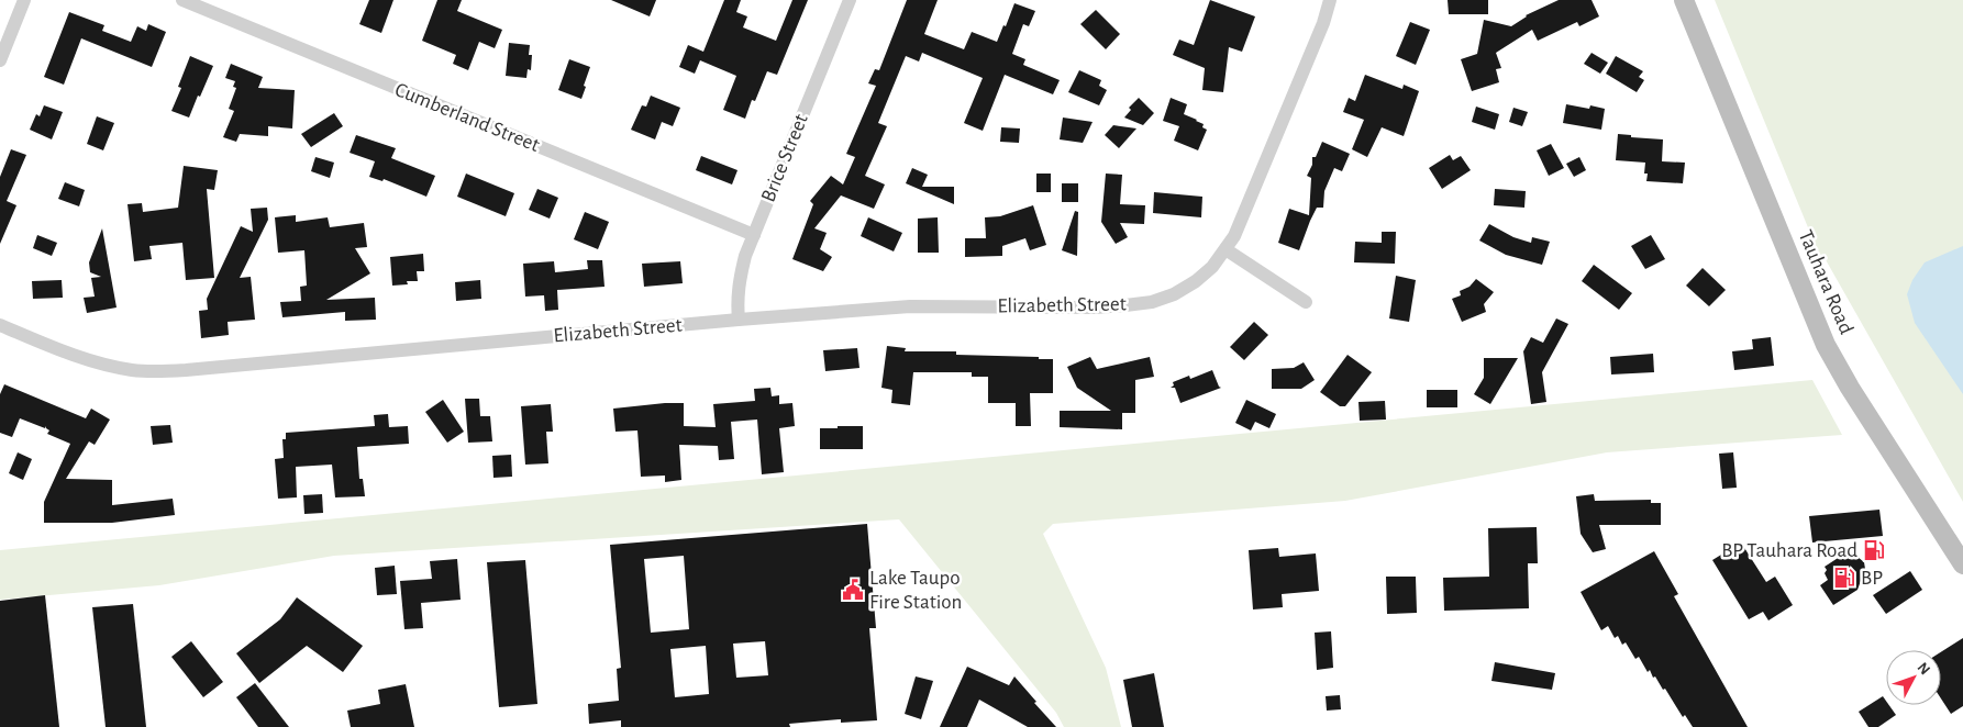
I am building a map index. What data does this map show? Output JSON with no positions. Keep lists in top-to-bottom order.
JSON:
{
  "streets": {
    "main road": ["Tauhara Road"],
    "street": ["Cumberland Street", "Brice Street", "Elizabeth Street"]
  },
  "crossings": [
    ["Cumberland Street", "Brice Street"],
    ["Brice Street", "Elizabeth Street"]
  ],
  "places": {
    "fuel station": ["BP Tauhara Road", "BP"],
    "public building": ["Lake Taupo Fire Station"]
  },
  "north": "top right"
}
